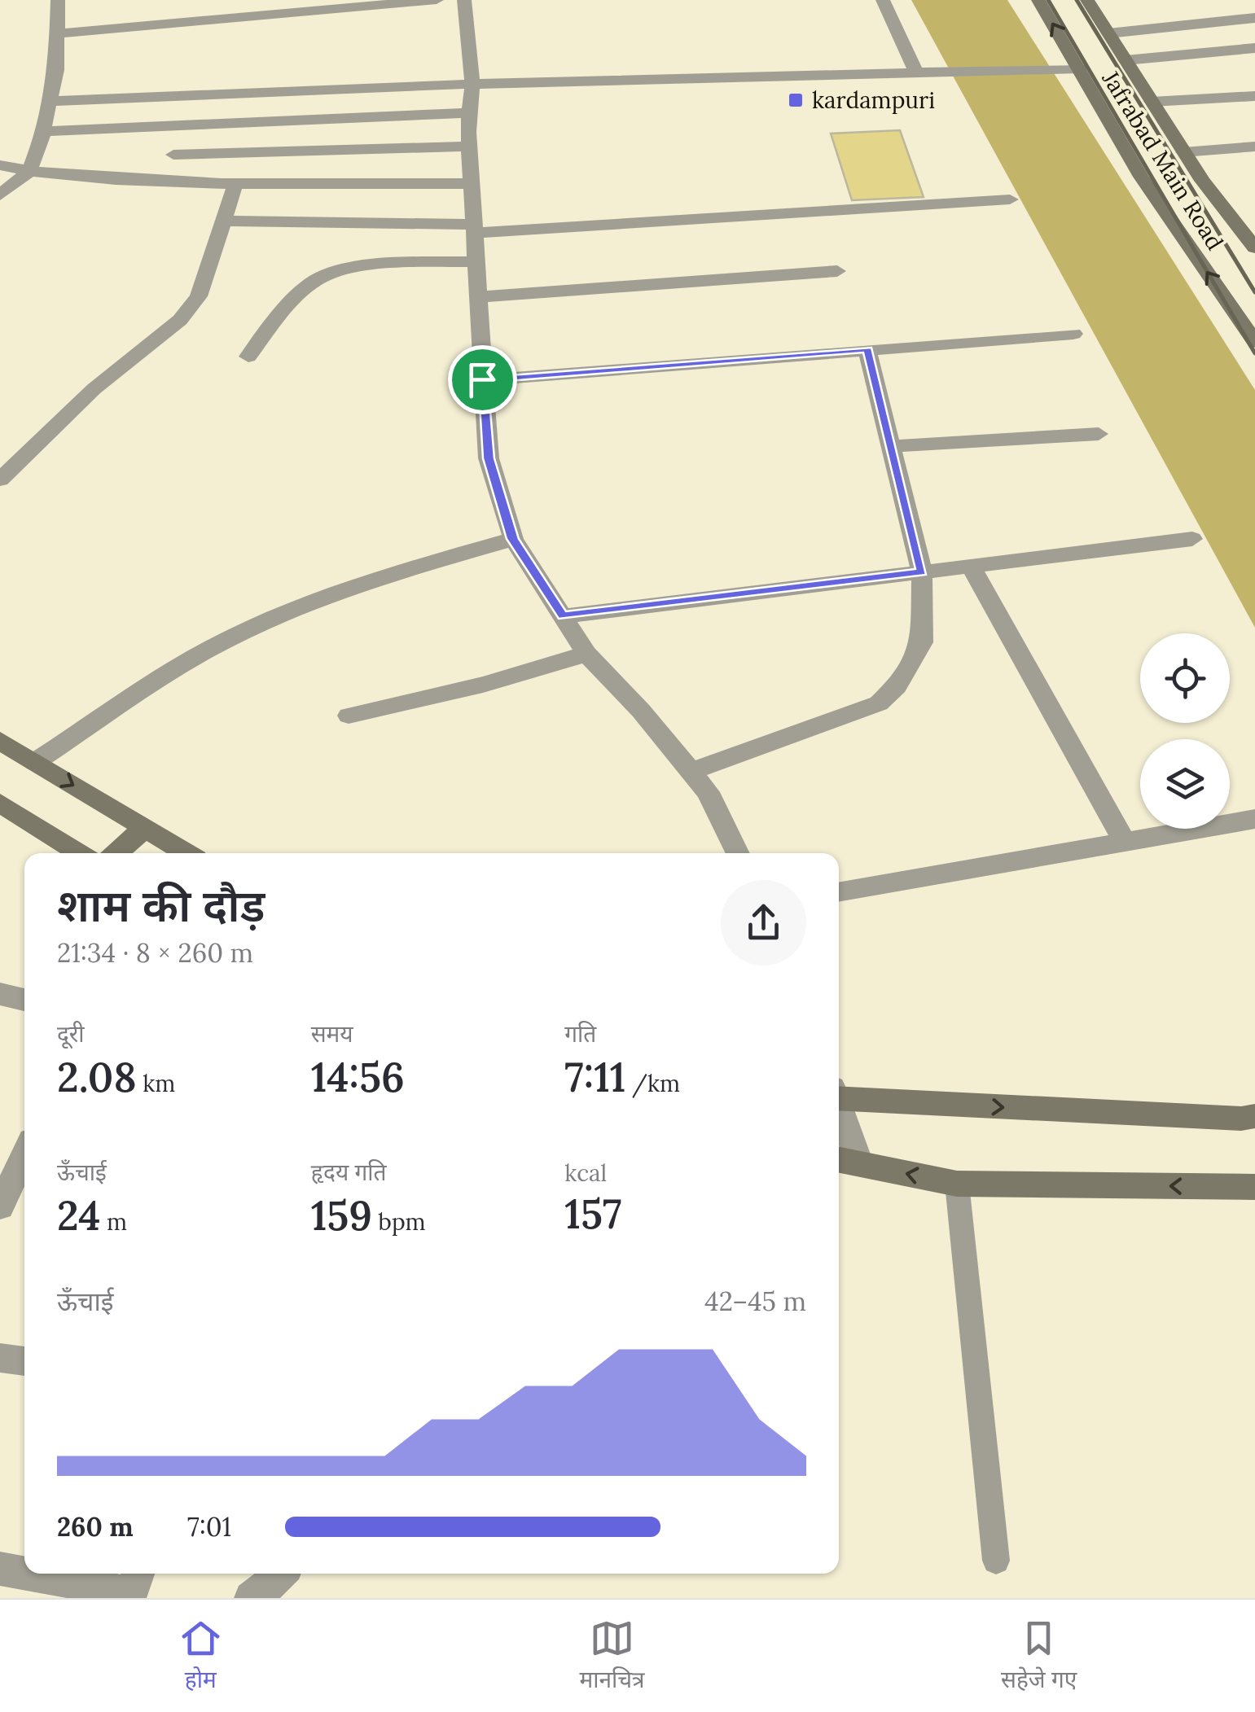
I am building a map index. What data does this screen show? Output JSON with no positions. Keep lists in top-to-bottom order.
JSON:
{
  "streets": {
    "main road": ["Jafrabad Main Road"]
  },
  "places": {
    "transit": ["kardampuri"]
  },
  "page": {
    "heading": ["शाम की दौड़", "21:34 · 8 × 260 m"],
    "stats": [
      ["दूरी", "2.08 km"],
      ["समय", "14:56"],
      ["गति", "7:11 /km"],
      ["ऊँचाई", "24 m"],
      ["हृदय गति", "159 bpm"],
      ["kcal", "157"]
    ],
    "chart": ["ऊँचाई", "42–45 m"],
    "list": [
      {
        "name": "260 m",
        "note": "7:01"
      }
    ],
    "tabs": ["होम", "मानचित्र", "सहेजे गए"]
  }
}
